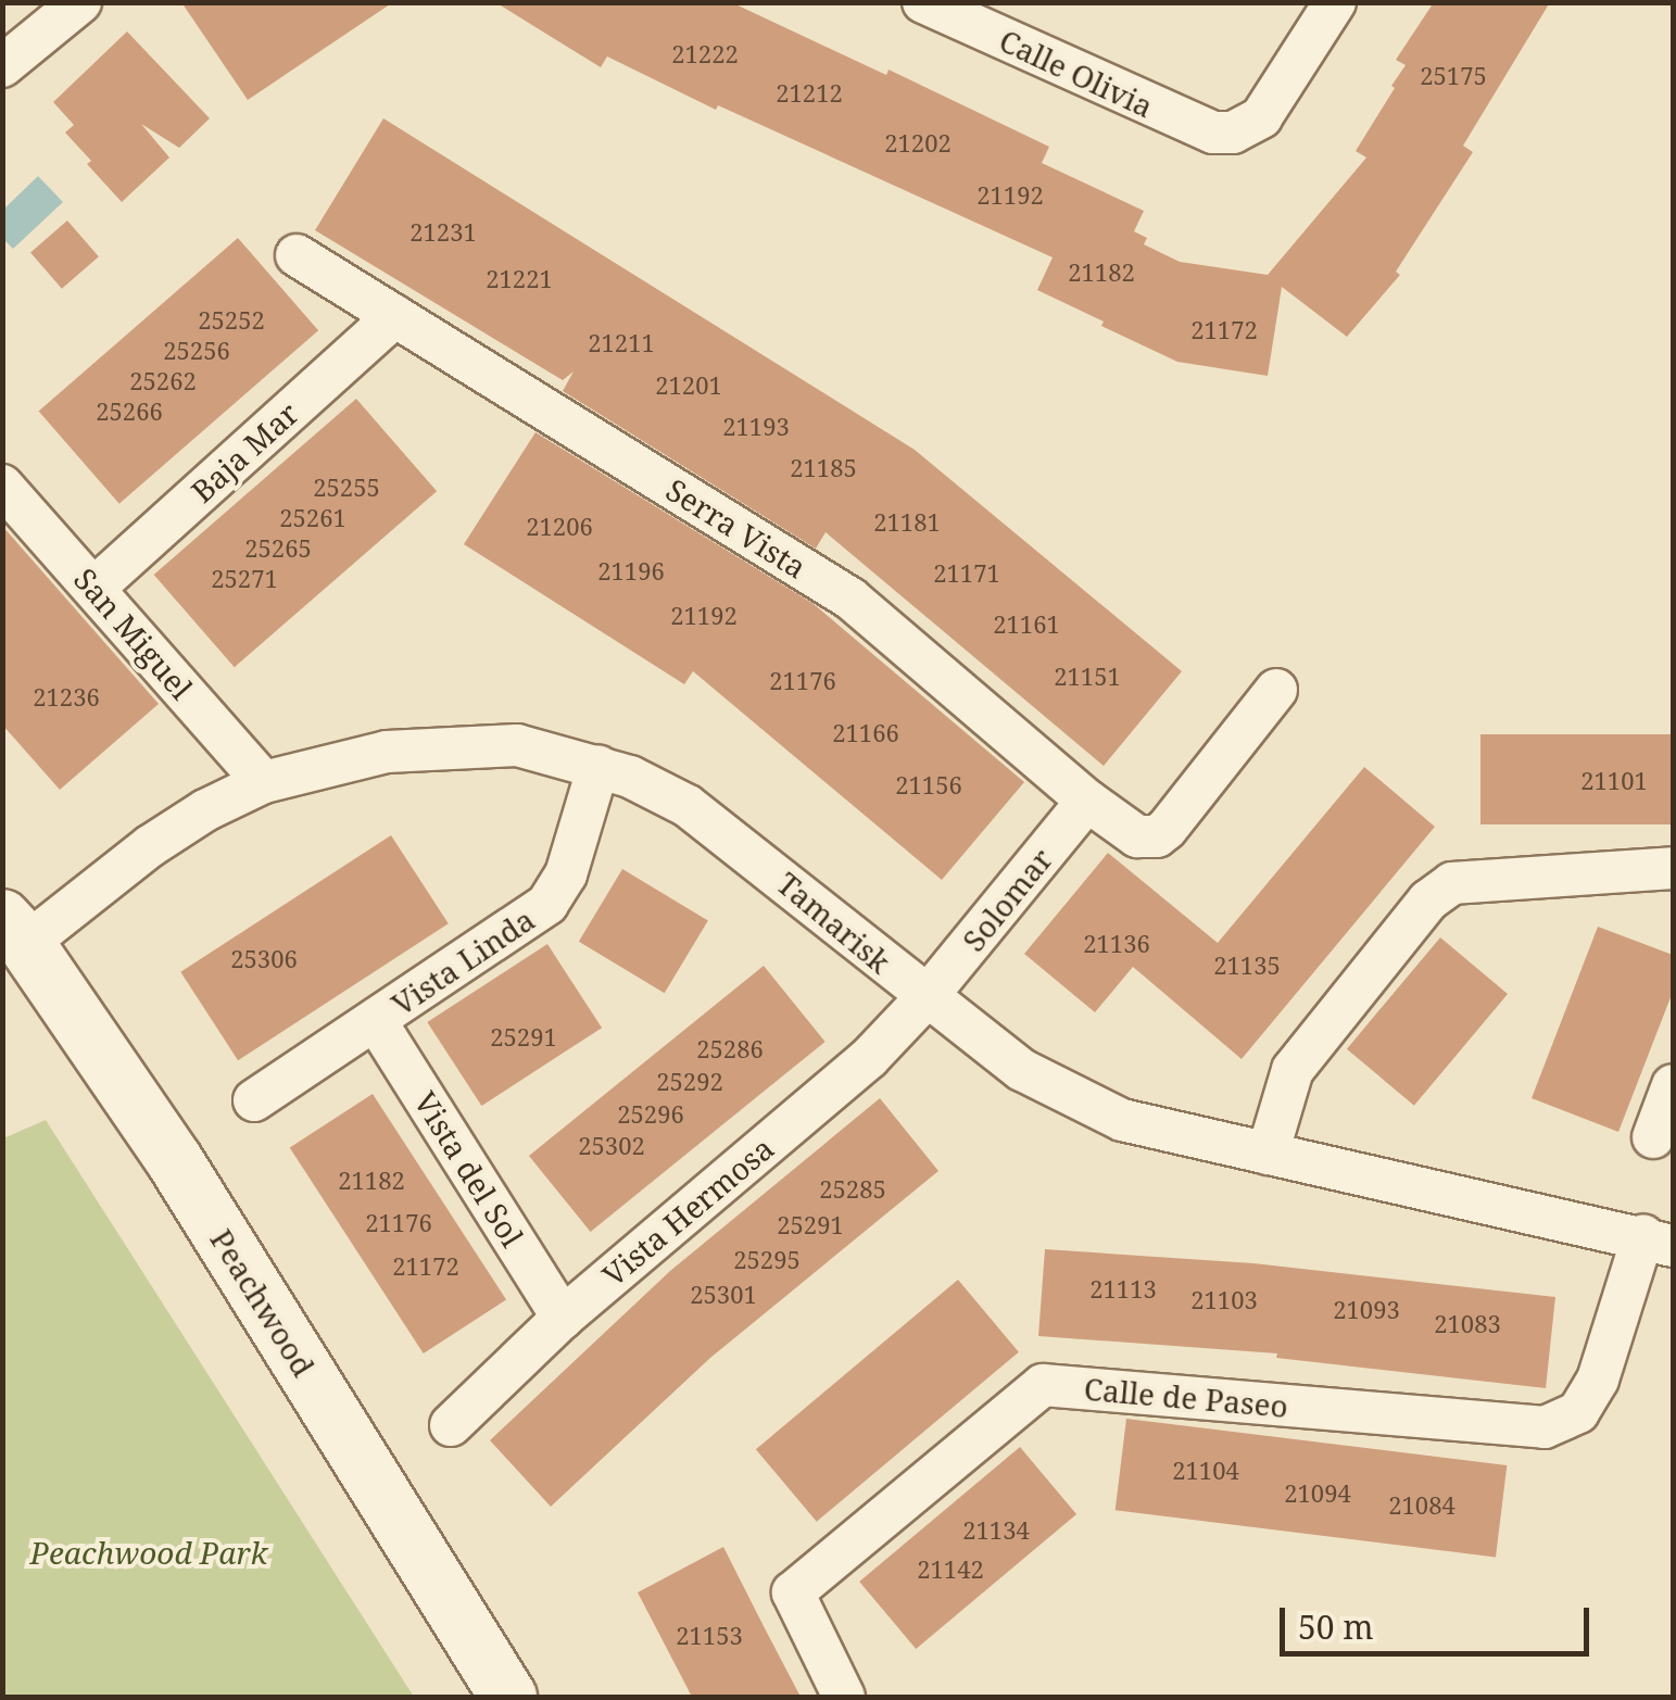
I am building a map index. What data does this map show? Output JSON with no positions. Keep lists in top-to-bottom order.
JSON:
{
  "streets": {
    "street": [
      "Calle Olivia",
      "Baja Mar",
      "Serra Vista",
      "San Miguel",
      "Solomar",
      "Tamarisk",
      "Vista Linda",
      "Vista del Sol",
      "Vista Hermosa",
      "Peachwood",
      "Calle de Paseo"
    ]
  },
  "crossings": [
    ["Baja Mar", "Serra Vista"],
    ["Baja Mar", "San Miguel"],
    ["Serra Vista", "Solomar"],
    ["San Miguel", "Tamarisk"],
    ["Solomar", "Tamarisk"],
    ["Solomar", "Vista Hermosa"],
    ["Tamarisk", "Vista Linda"],
    ["Tamarisk", "Vista Hermosa"],
    ["Tamarisk", "Peachwood"],
    ["Tamarisk", "Calle de Paseo"],
    ["Vista Linda", "Vista del Sol"],
    ["Vista del Sol", "Vista Hermosa"]
  ],
  "parks": ["Peachwood Park"],
  "house_numbers": [
    "21222",
    "25175",
    "21212",
    "21202",
    "21192",
    "21231",
    "21182",
    "21221",
    "25252",
    "21172",
    "21211",
    "25256",
    "25262",
    "21201",
    "25266",
    "21193",
    "21185",
    "25255",
    "25261",
    "21181",
    "21206",
    "25265",
    "21196",
    "21171",
    "25271",
    "21192",
    "21161",
    "21151",
    "21176",
    "21236",
    "21166",
    "21101",
    "21156",
    "21136",
    "25306",
    "21135",
    "25291",
    "25286",
    "25292",
    "25296",
    "25302",
    "21182",
    "25285",
    "21176",
    "25291",
    "25295",
    "21172",
    "21113",
    "25301",
    "21103",
    "21093",
    "21083",
    "21104",
    "21094",
    "21084",
    "21134",
    "21142",
    "21153"
  ],
  "scale_bar": "50 m"
}
